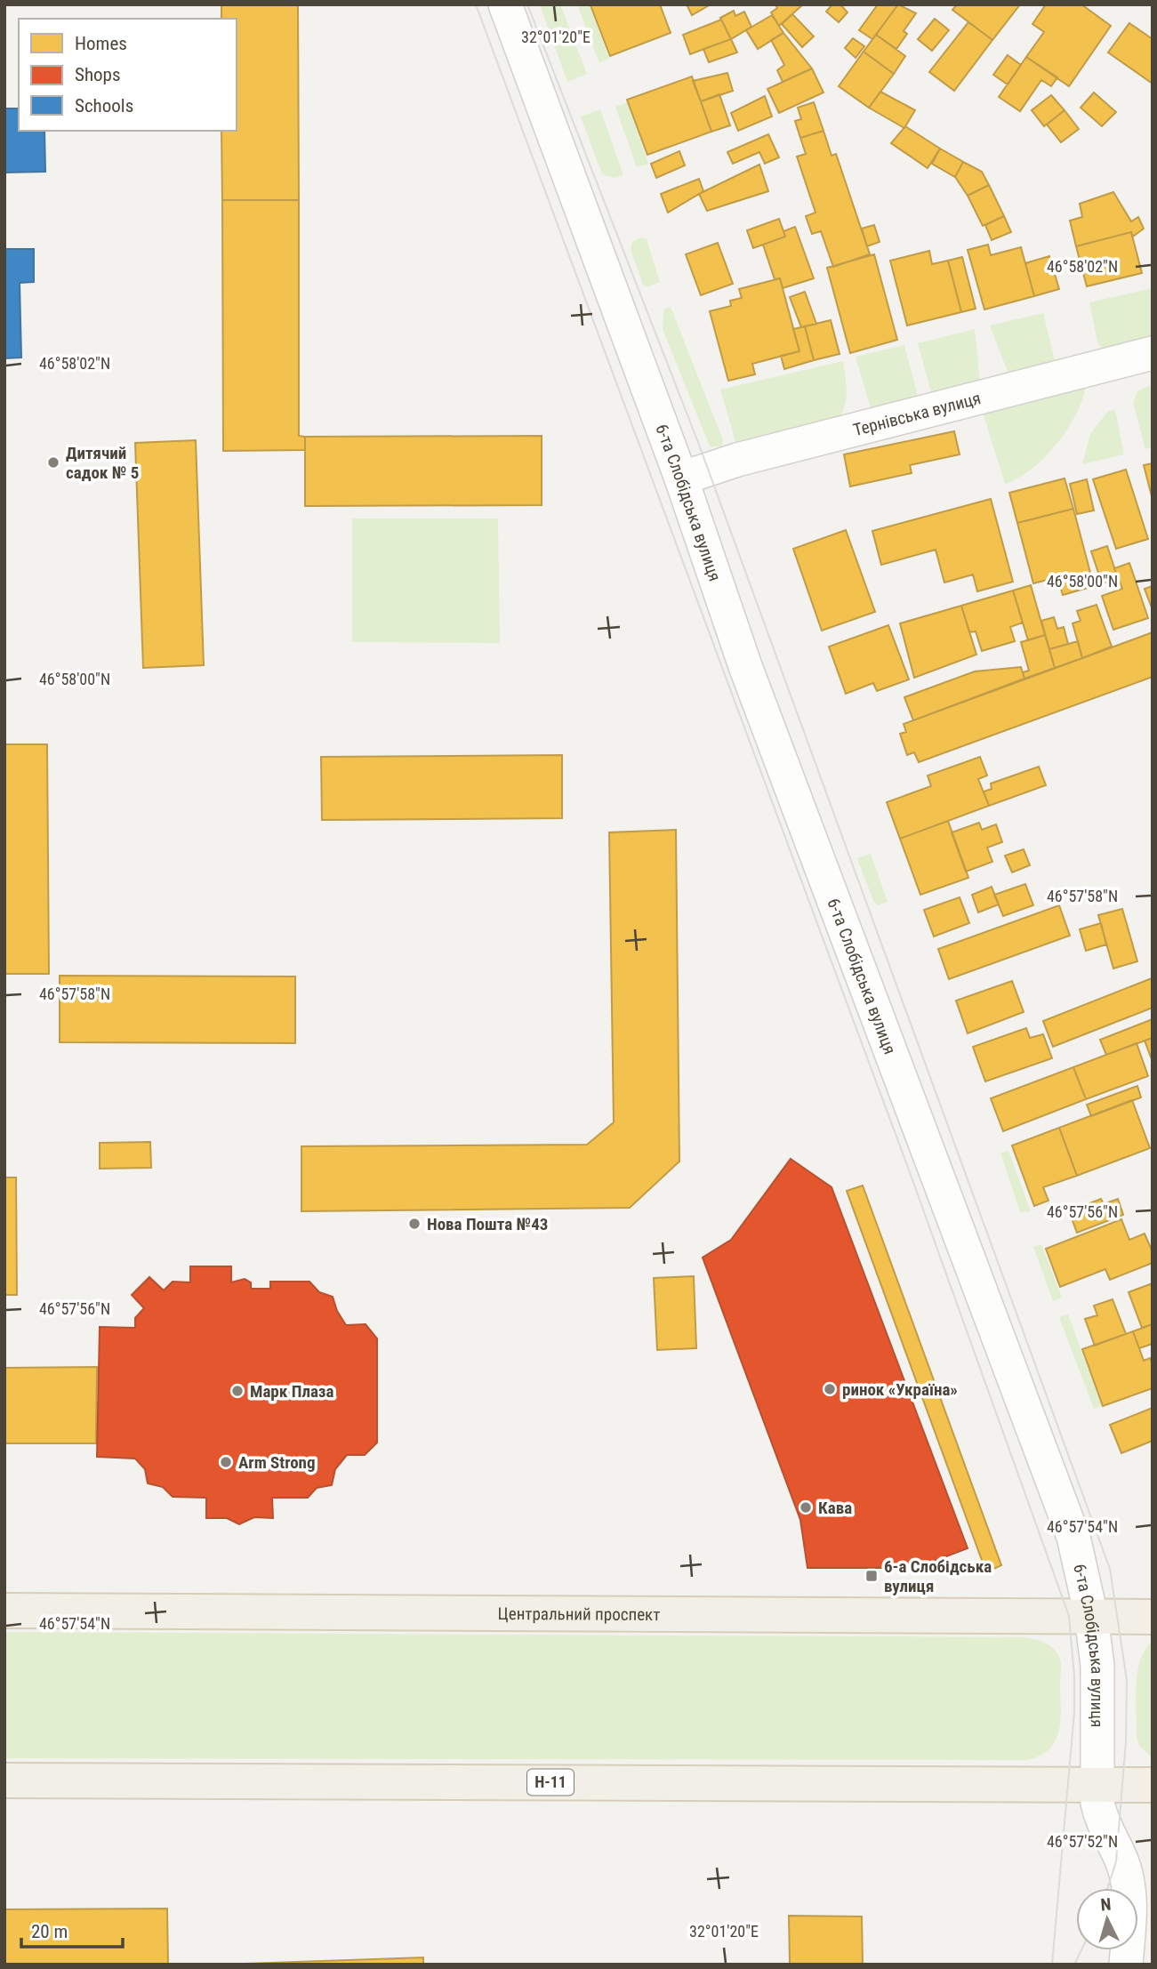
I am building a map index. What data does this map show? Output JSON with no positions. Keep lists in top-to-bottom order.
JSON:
{
  "streets": {
    "main road": ["Центральний проспект", "Н-11"],
    "street": ["Тернівська вулиця", "6-та Слобідська вулиця"]
  },
  "crossings": [
    ["Тернівська вулиця", "6-та Слобідська вулиця"],
    ["6-та Слобідська вулиця", "Центральний проспект"],
    ["6-та Слобідська вулиця", "Н-11"]
  ],
  "places": {
    "other": [
      "Дитячий садок № 5",
      "Нова Пошта №43",
      "ринок «Україна»",
      "Марк Плаза",
      "Arm Strong",
      "Кава"
    ],
    "transit": ["6-а Слобідська вулиця"]
  },
  "legend": ["Homes", "Shops", "Schools"],
  "scale_bar": "20 m",
  "north": "top",
  "coordinates": [
    "32°01'20\"E",
    "46°58'02\"N",
    "46°58'00\"N",
    "46°57'58\"N",
    "46°57'56\"N",
    "46°57'54\"N",
    "46°57'52\"N"
  ]
}
